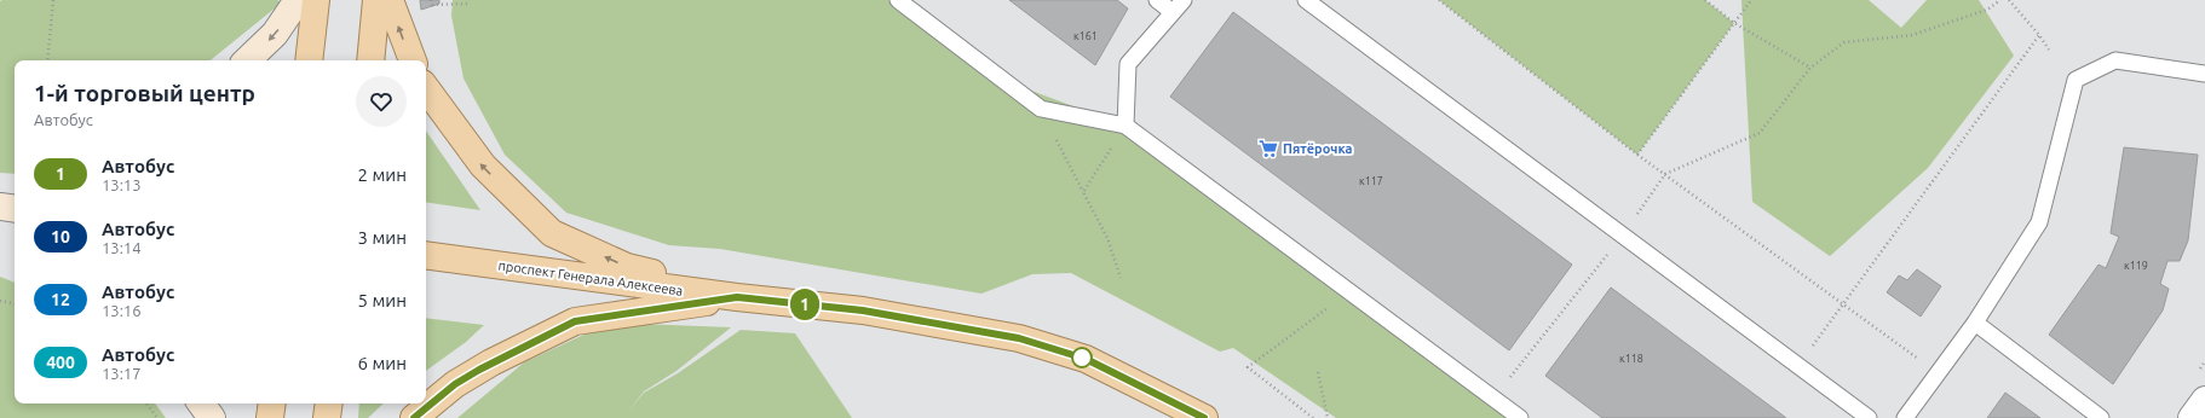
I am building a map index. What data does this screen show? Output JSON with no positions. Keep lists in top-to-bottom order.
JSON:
{
  "streets": {
    "main road": ["проспект Генерала Алексеева"]
  },
  "places": {
    "supermarket": ["Пятёрочка"]
  },
  "lines": ["bus line 1"],
  "house_numbers": [
    "к161",
    "к117",
    "к119",
    "к118"
  ],
  "page": {
    "on_map": "1",
    "heading": ["1-й торговый центр", "Автобус"],
    "list": [
      {
        "mark": "1",
        "name": "Автобус",
        "note": "13:13",
        "value": "2 мин"
      },
      {
        "mark": "10",
        "name": "Автобус",
        "note": "13:14",
        "value": "3 мин"
      },
      {
        "mark": "12",
        "name": "Автобус",
        "note": "13:16",
        "value": "5 мин"
      },
      {
        "mark": "400",
        "name": "Автобус",
        "note": "13:17",
        "value": "6 мин"
      }
    ]
  }
}
